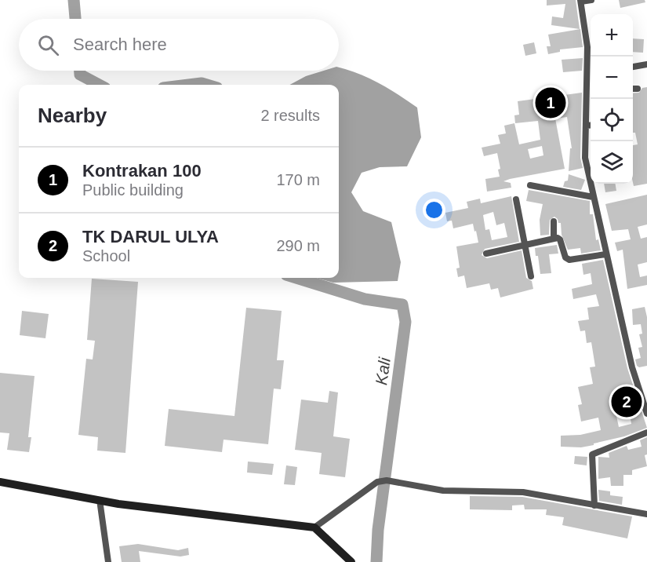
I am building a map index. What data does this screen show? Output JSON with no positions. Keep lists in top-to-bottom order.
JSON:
{
  "water": ["Kali"],
  "page": {
    "map_buttons": ["+", "−"],
    "search": "Search here",
    "heading": ["Nearby", "2 results"],
    "pins": ["1", "2"],
    "list": [
      {
        "mark": "1",
        "name": "Kontrakan 100",
        "note": "Public building",
        "value": "170 m"
      },
      {
        "mark": "2",
        "name": "TK DARUL ULYA",
        "note": "School",
        "value": "290 m"
      }
    ]
  }
}
